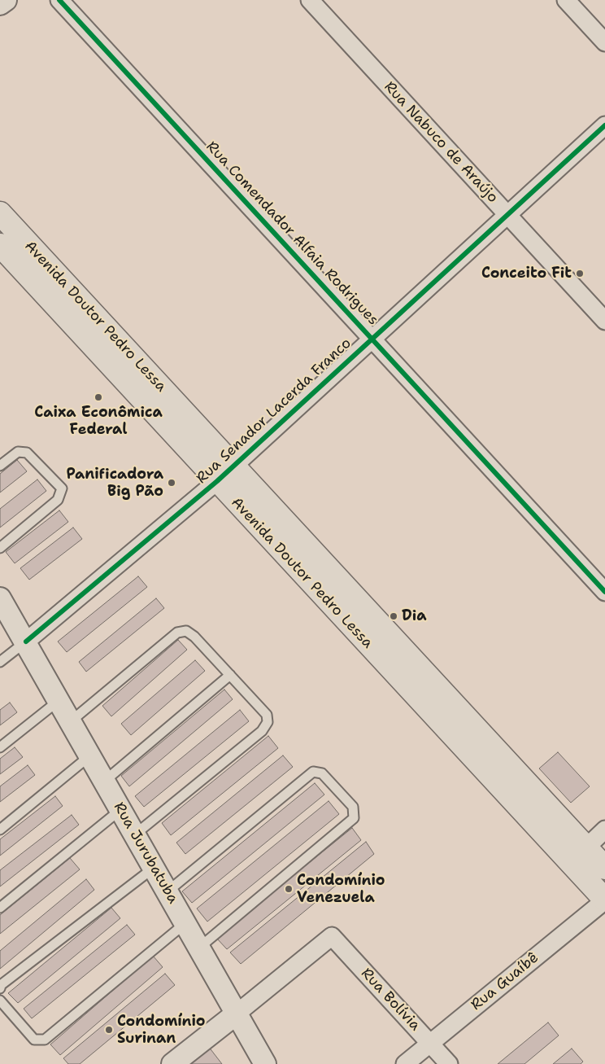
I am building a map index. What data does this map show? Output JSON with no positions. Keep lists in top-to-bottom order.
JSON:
{
  "streets": {
    "main road": ["Avenida Doutor Pedro Lessa"],
    "street": [
      "Rua Nabuco de Araújo",
      "Rua Comendador Alfaia Rodrigues",
      "Rua Senador Lacerda Franco",
      "Rua Jurubatuba",
      "Rua Guaíbê",
      "Rua Bolívia"
    ]
  },
  "crossings": [
    ["Rua Nabuco de Araújo", "Rua Senador Lacerda Franco"],
    ["Rua Comendador Alfaia Rodrigues", "Rua Senador Lacerda Franco"],
    ["Avenida Doutor Pedro Lessa", "Rua Senador Lacerda Franco"],
    ["Avenida Doutor Pedro Lessa", "Rua Guaíbê"],
    ["Rua Senador Lacerda Franco", "Rua Jurubatuba"],
    ["Rua Jurubatuba", "Rua Bolívia"],
    ["Rua Guaíbê", "Rua Bolívia"]
  ],
  "places": [
    "Conceito Fit",
    "Caixa Econômica Federal",
    "Panificadora Big Pão",
    "Dia",
    "Condomínio Venezuela",
    "Condomínio Surinan"
  ]
}
